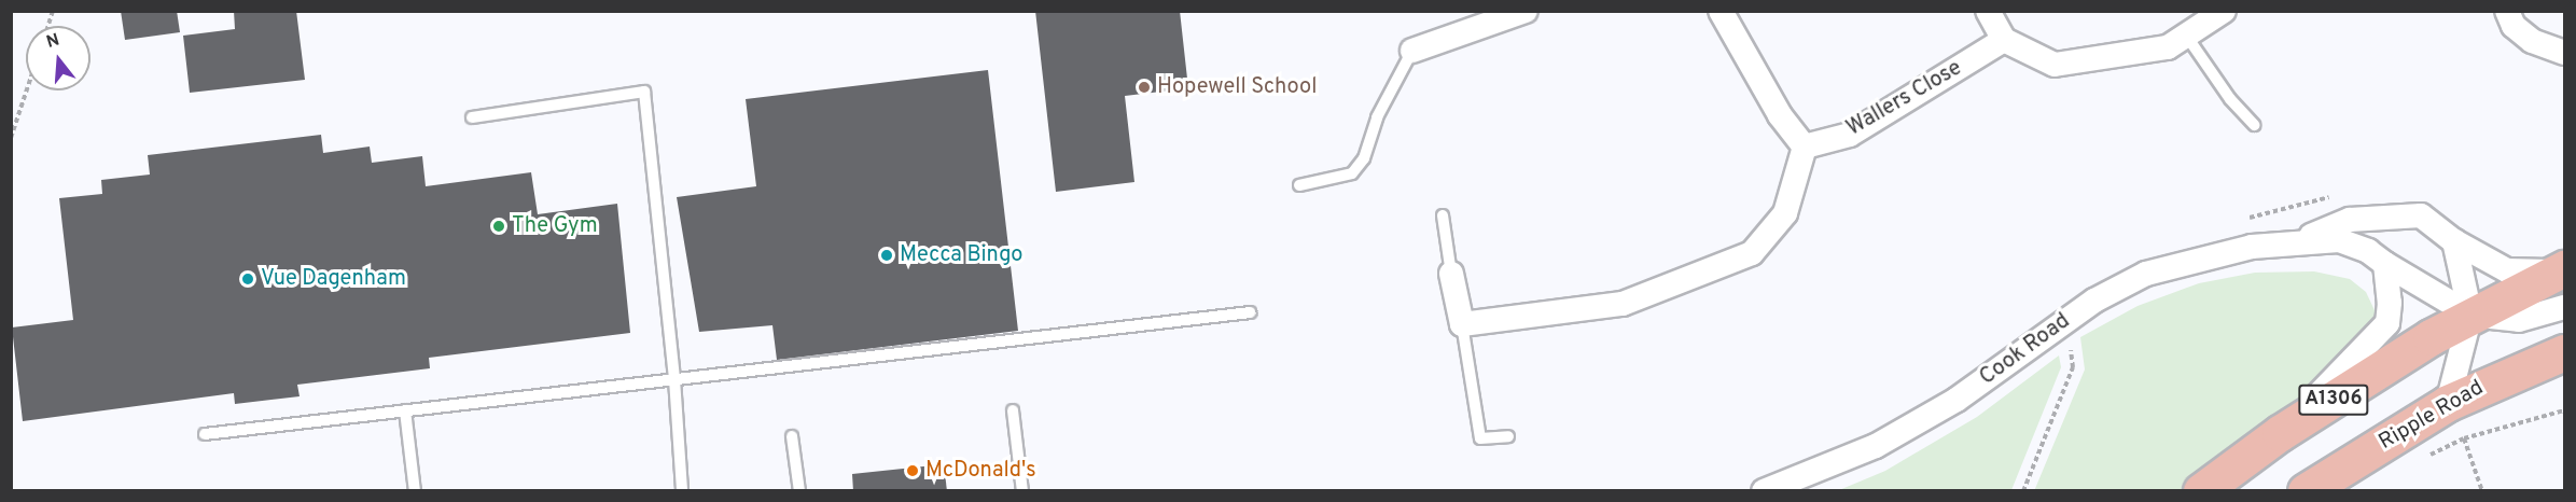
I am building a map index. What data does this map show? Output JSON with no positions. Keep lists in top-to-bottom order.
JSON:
{
  "streets": {
    "main road": ["A1306", "Ripple Road"],
    "street": ["Wallers Close", "Cook Road"]
  },
  "crossings": [
    ["Cook Road", "A1306"]
  ],
  "places": [
    "Hopewell School",
    "The Gym",
    "Mecca Bingo",
    "Vue Dagenham",
    "McDonald's"
  ],
  "north": "top"
}
